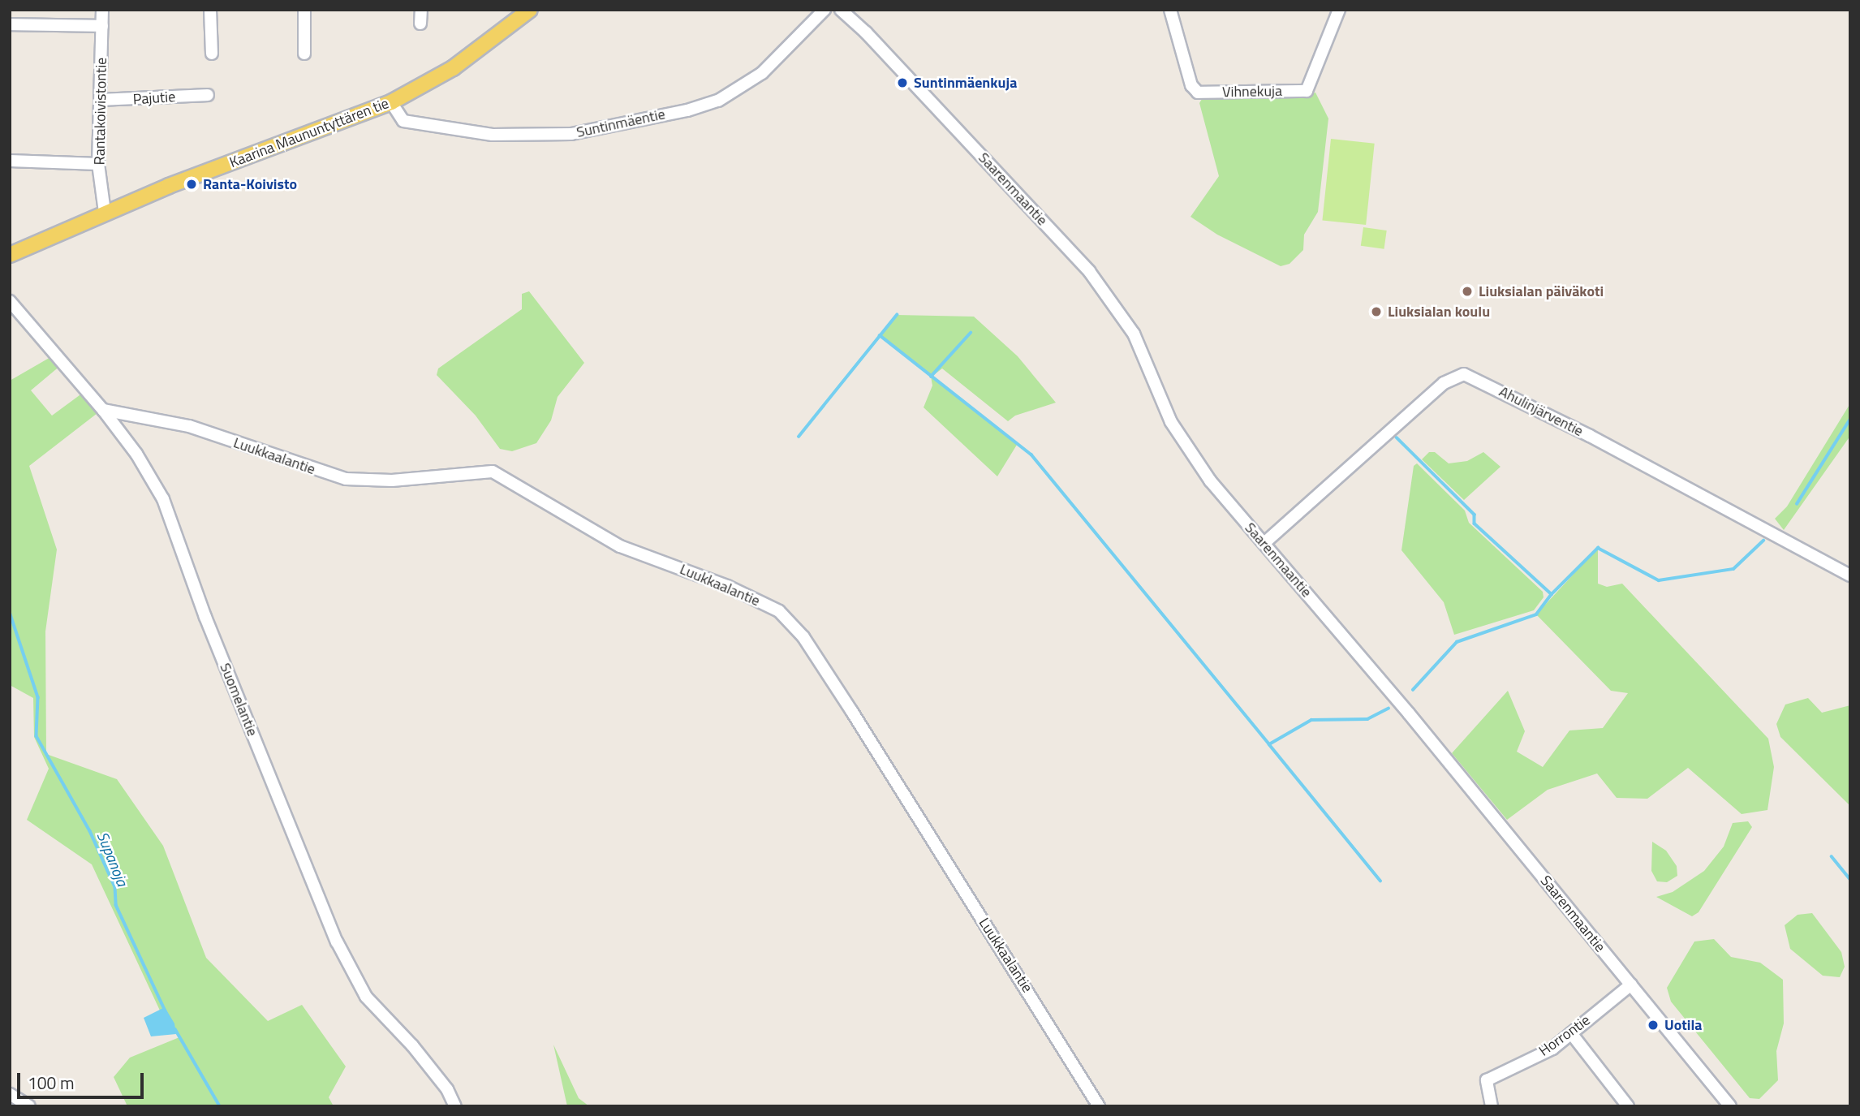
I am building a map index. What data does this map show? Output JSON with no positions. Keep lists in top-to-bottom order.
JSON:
{
  "streets": {
    "main road": ["Kaarina Maununtyttären tie"],
    "street": [
      "Vihnekuja",
      "Pajutie",
      "Rantakoivistontie",
      "Suntinmäentie",
      "Saarenmaantie",
      "Ahulinjärventie",
      "Luukkaalantie",
      "Suomelantie",
      "Horrontie"
    ]
  },
  "crossings": [
    ["Pajutie", "Rantakoivistontie"],
    ["Rantakoivistontie", "Kaarina Maununtyttären tie"],
    ["Suntinmäentie", "Kaarina Maununtyttären tie"],
    ["Saarenmaantie", "Ahulinjärventie"],
    ["Saarenmaantie", "Horrontie"],
    ["Luukkaalantie", "Suomelantie"]
  ],
  "water": ["Supanoja"],
  "places": [
    "Suntinmäenkuja",
    "Ranta-Koivisto",
    "Liuksialan päiväkoti",
    "Liuksialan koulu",
    "Uotila"
  ],
  "scale_bar": "100 m"
}
